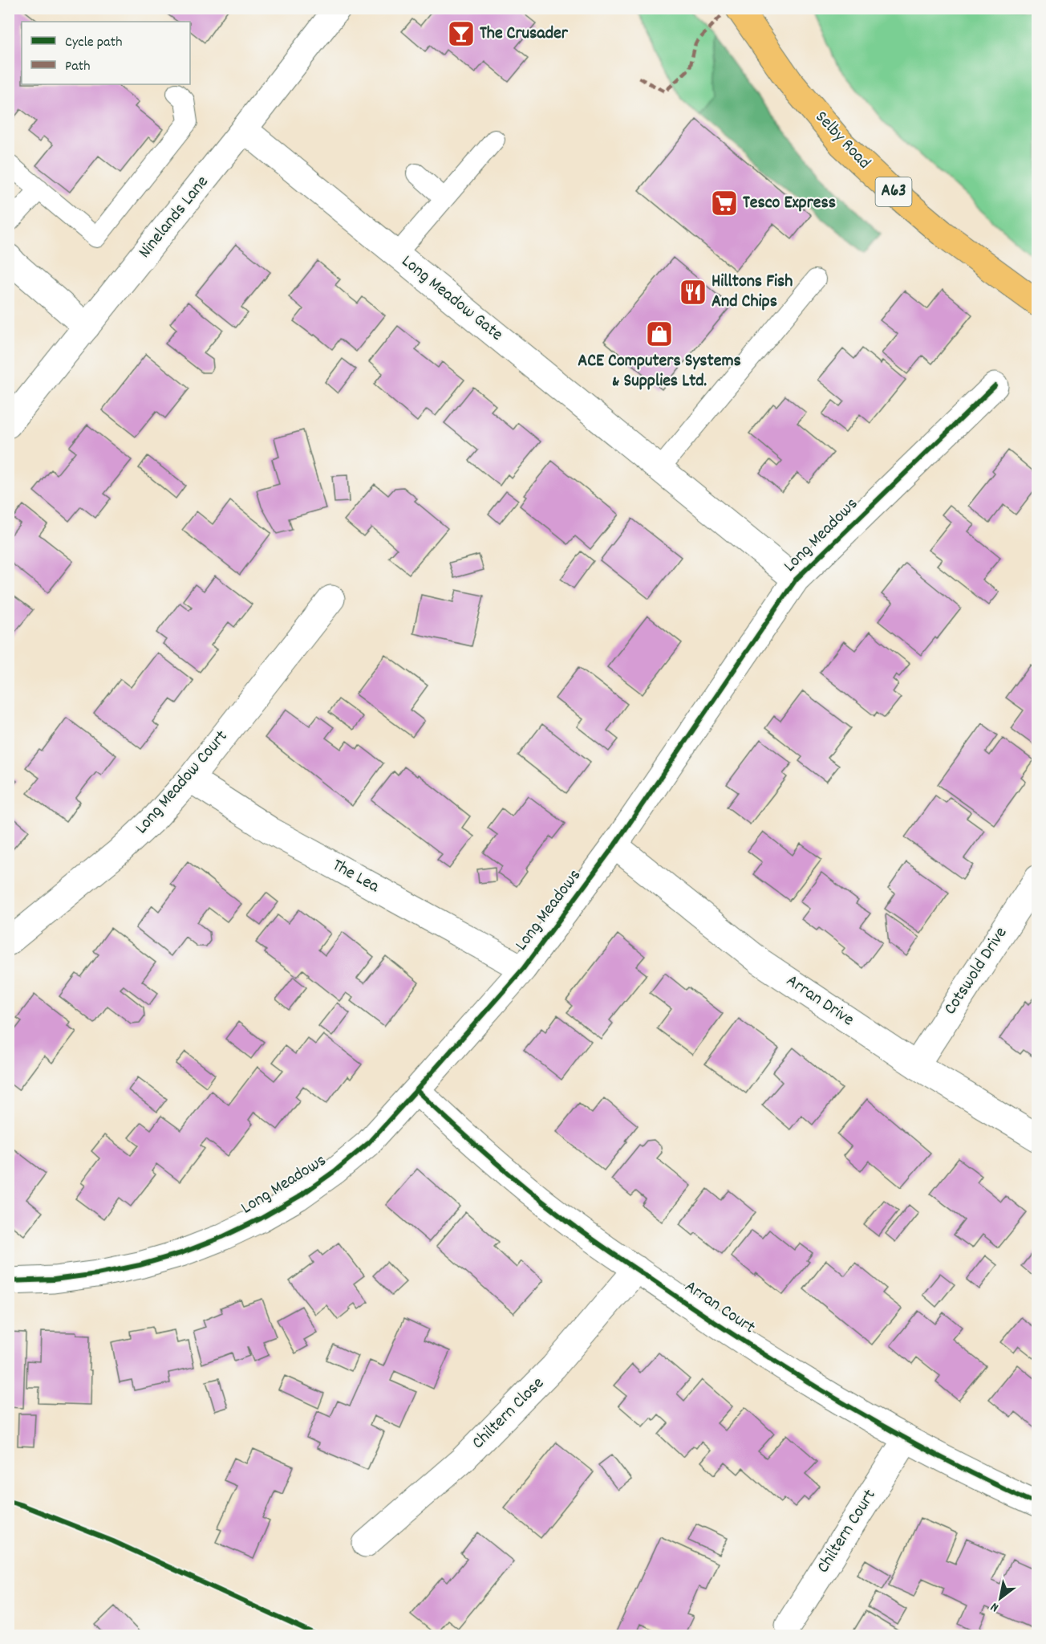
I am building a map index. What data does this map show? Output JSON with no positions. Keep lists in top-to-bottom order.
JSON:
{
  "streets": {
    "highway": ["Selby Road", "A63"],
    "street": [
      "Ninelands Lane",
      "Long Meadow Gate",
      "Long Meadows",
      "Long Meadow Court",
      "The Lea",
      "Cotswold Drive",
      "Arran Drive",
      "Arran Court",
      "Chiltern Close",
      "Chiltern Court"
    ]
  },
  "crossings": [
    ["Ninelands Lane", "Long Meadow Gate"],
    ["Long Meadow Gate", "Long Meadows"],
    ["Long Meadows", "The Lea"],
    ["Long Meadows", "Arran Drive"],
    ["Long Meadows", "Arran Court"],
    ["Long Meadow Court", "The Lea"],
    ["Cotswold Drive", "Arran Drive"],
    ["Arran Court", "Chiltern Close"],
    ["Arran Court", "Chiltern Court"]
  ],
  "places": {
    "bar": ["The Crusader"],
    "supermarket": ["Tesco Express"],
    "restaurant": ["Hilltons Fish And Chips"],
    "shop": ["ACE Computers Systems & Supplies Ltd."]
  },
  "legend": ["Cycle path", "Path"],
  "north": "bottom left"
}
